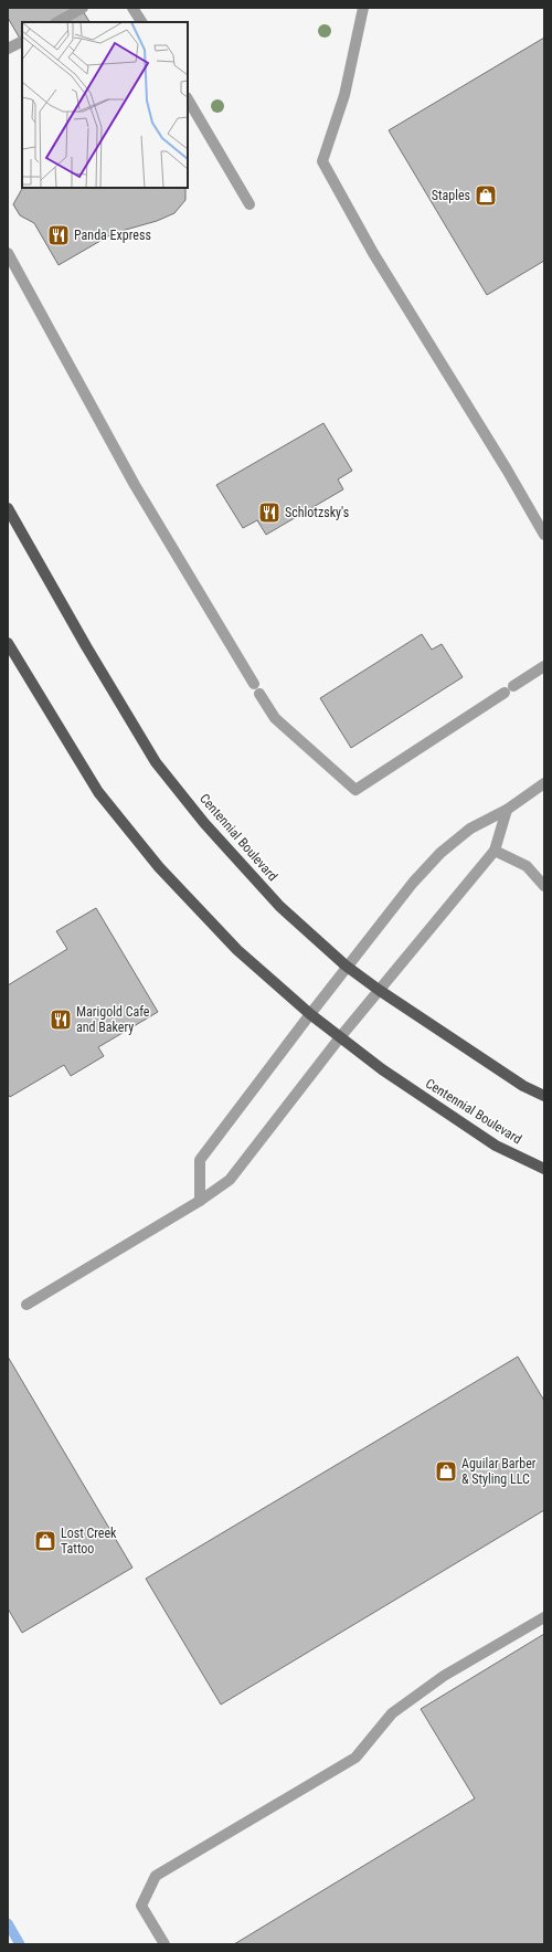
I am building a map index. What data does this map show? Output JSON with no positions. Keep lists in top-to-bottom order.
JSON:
{
  "streets": {
    "main road": ["Centennial Boulevard"]
  },
  "places": {
    "shop": ["Staples", "Aguilar Barber & Styling LLC", "Lost Creek Tattoo"],
    "restaurant": ["Panda Express", "Schlotzsky's", "Marigold Cafe and Bakery"]
  }
}
